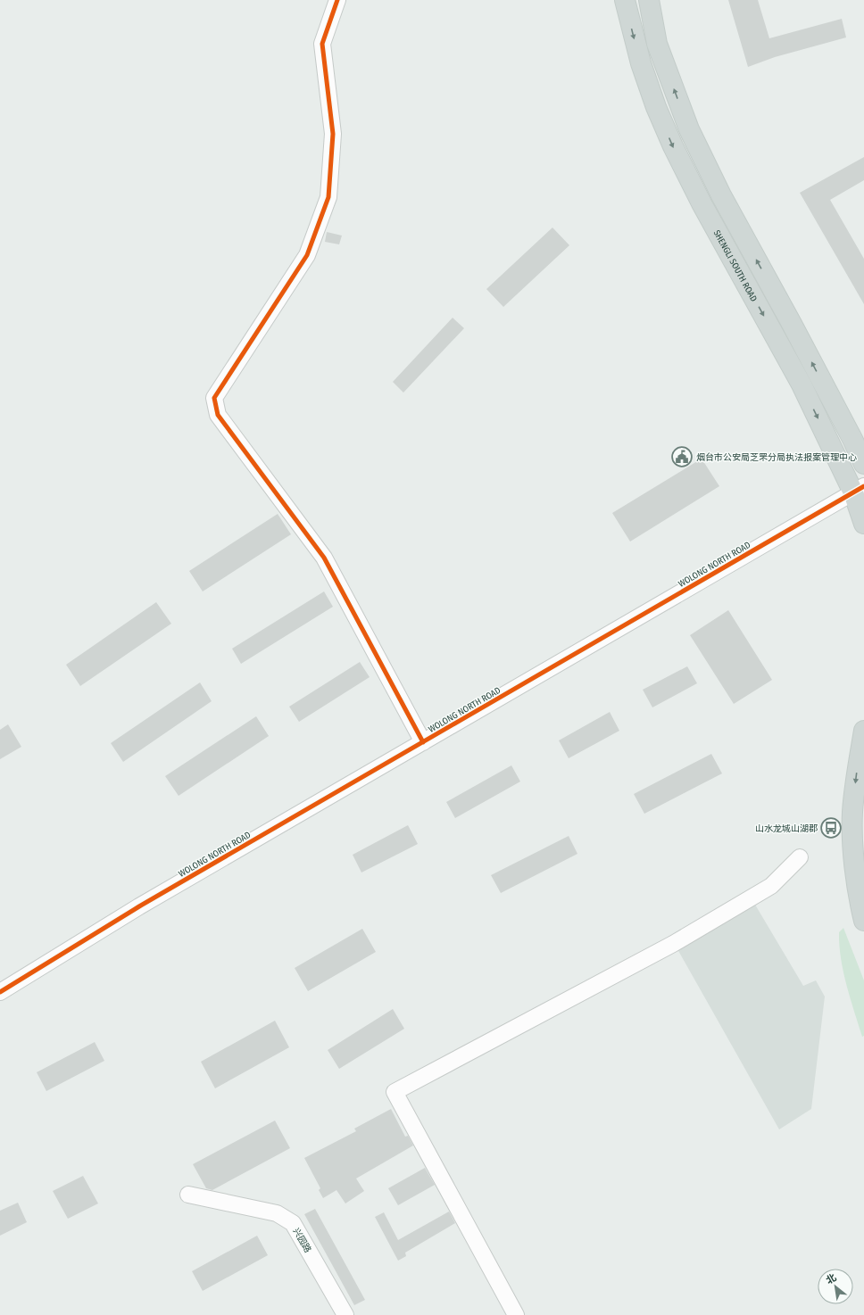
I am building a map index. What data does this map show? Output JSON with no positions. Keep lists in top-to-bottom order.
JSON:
{
  "streets": {
    "main road": ["SHENGLI SOUTH ROAD"],
    "street": ["WOLONG NORTH ROAD", "兴园路"]
  },
  "crossings": [
    ["SHENGLI SOUTH ROAD", "WOLONG NORTH ROAD"]
  ],
  "places": {
    "public building": ["烟台市公安局芝罘分局执法报案管理中心"],
    "bus stop": ["山水龙城山湖郡"]
  },
  "north": "top left"
}
